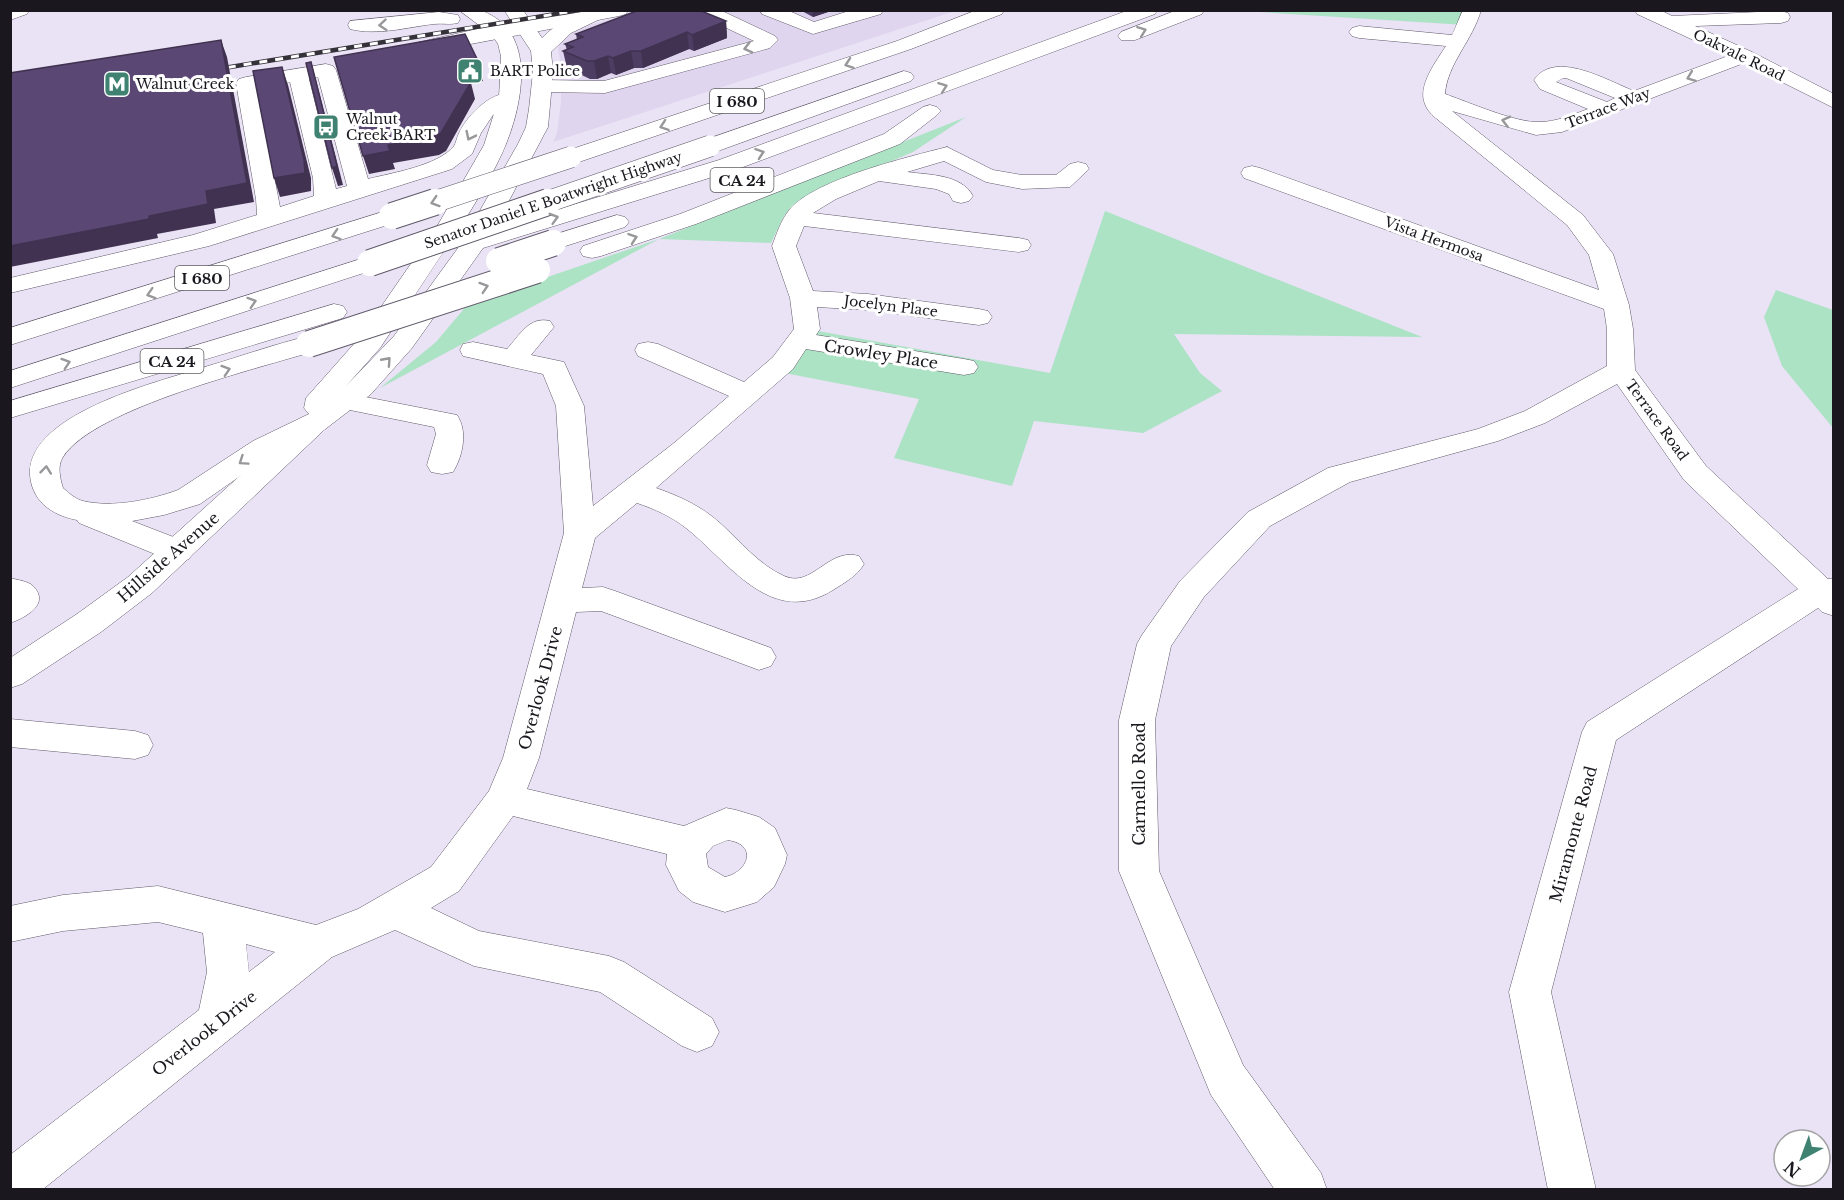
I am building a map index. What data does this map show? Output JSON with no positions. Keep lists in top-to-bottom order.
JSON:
{
  "streets": {
    "main road": [
      "Oakvale Road",
      "I 680",
      "Terrace Way",
      "CA 24",
      "Senator Daniel E Boatwright Highway",
      "Vista Hermosa",
      "Jocelyn Place",
      "Crowley Place",
      "Terrace Road",
      "Hillside Avenue",
      "Overlook Drive",
      "Carmello Road",
      "Miramonte Road"
    ]
  },
  "crossings": [
    ["Oakvale Road", "Terrace Way"],
    ["Terrace Way", "Terrace Road"],
    ["Vista Hermosa", "Terrace Road"],
    ["Terrace Road", "Carmello Road"],
    ["Terrace Road", "Miramonte Road"]
  ],
  "one_way": ["Terrace Way"],
  "places": {
    "public building": ["BART Police"],
    "metro station": ["Walnut Creek"],
    "bus stop": ["Walnut Creek BART"]
  },
  "north": "bottom left"
}
